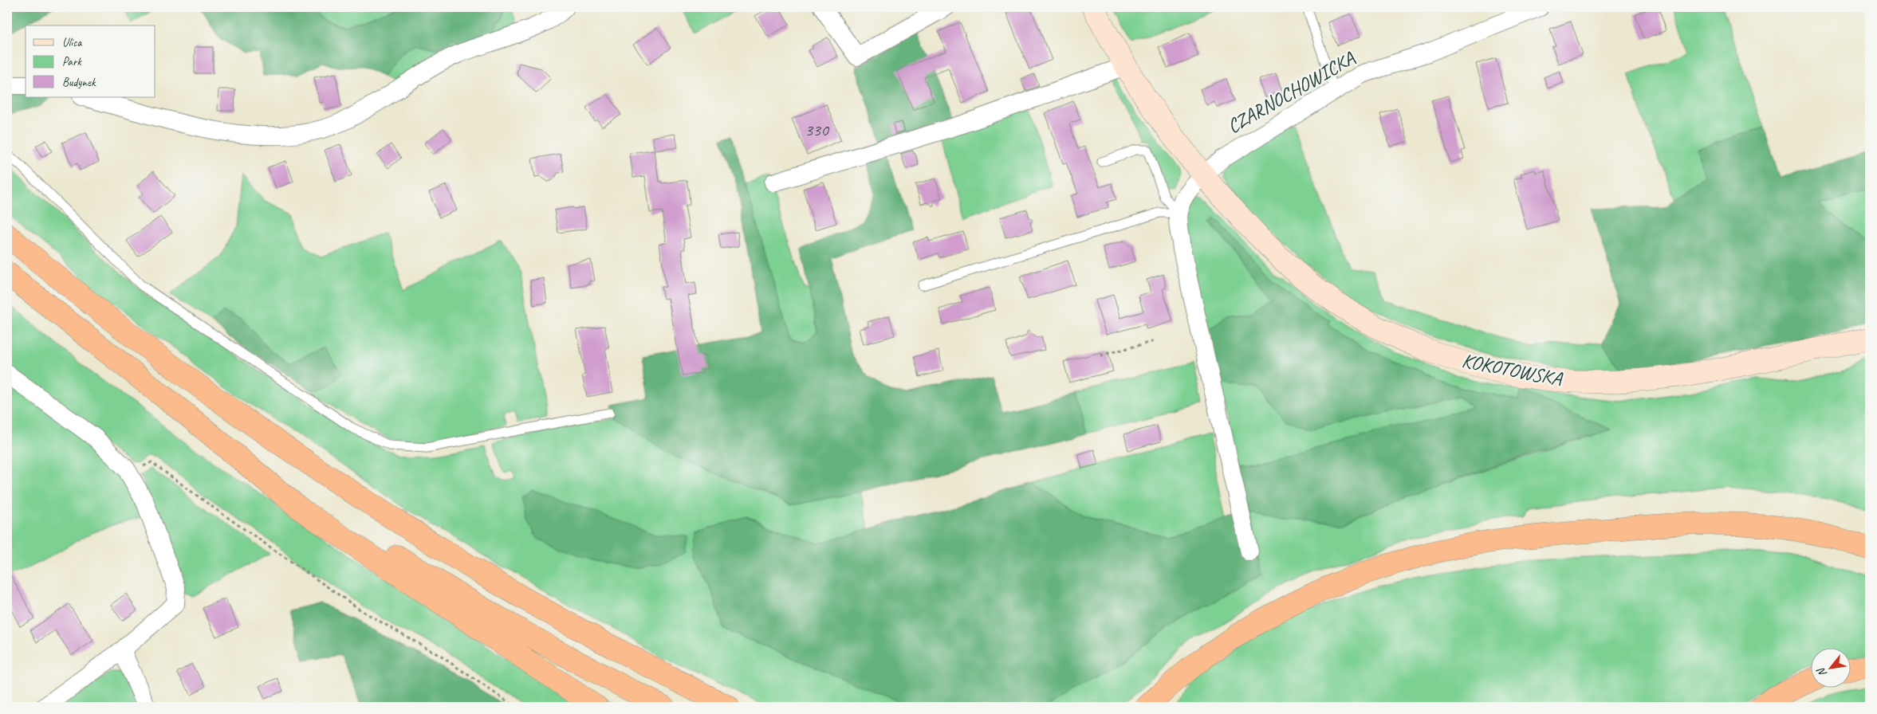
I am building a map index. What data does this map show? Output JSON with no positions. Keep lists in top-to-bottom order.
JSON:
{
  "streets": {
    "street": ["CZARNOCHOWICKA", "KOKOTOWSKA"]
  },
  "crossings": [
    ["CZARNOCHOWICKA", "KOKOTOWSKA"]
  ],
  "house_numbers": ["330"],
  "legend": ["Ulica", "Park", "Budynek"],
  "north": "bottom left"
}
